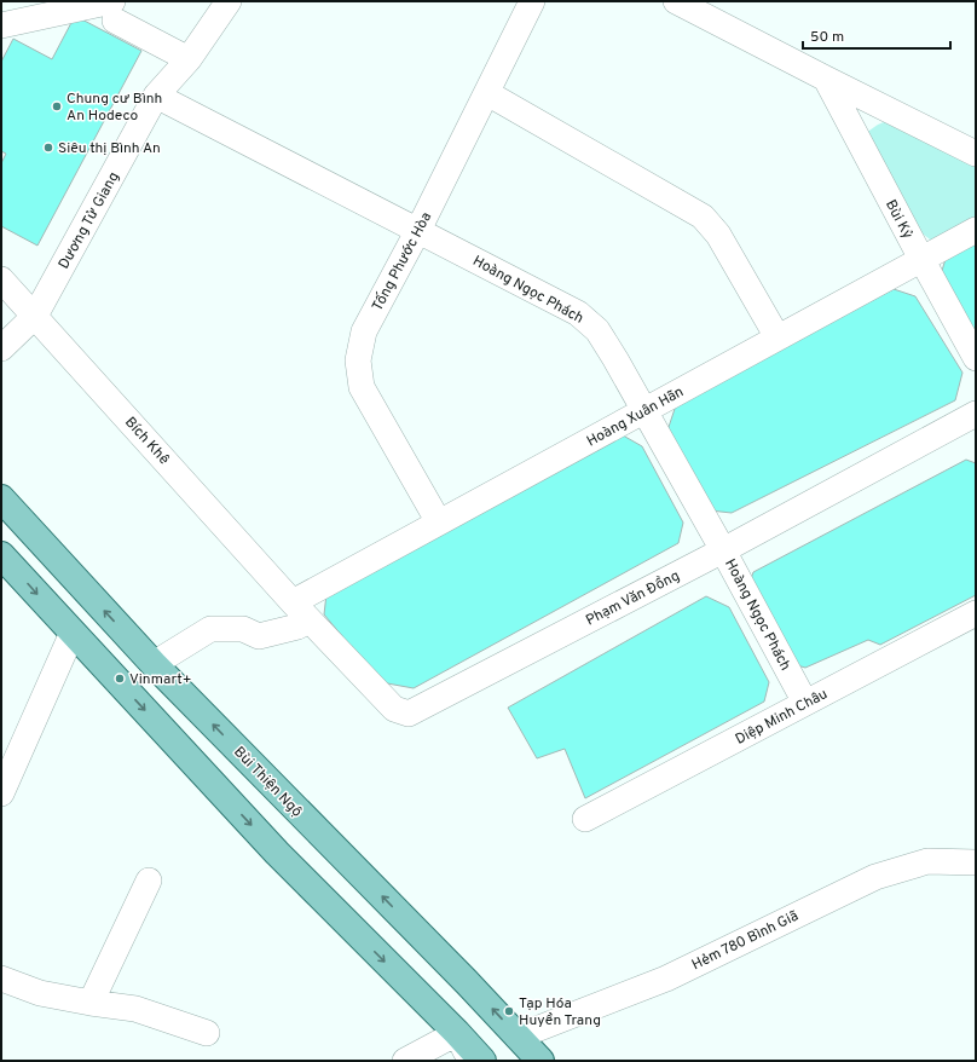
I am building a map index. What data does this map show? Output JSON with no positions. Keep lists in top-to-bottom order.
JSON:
{
  "streets": {
    "main road": ["Bùi Thiện Ngộ"],
    "street": [
      "Bùi Kỷ",
      "Dương Tử Giang",
      "Tống Phước Hòa",
      "Hoàng Ngọc Phách",
      "Hoàng Xuân Hãn",
      "Bích Khê",
      "Phạm Văn Đồng",
      "Diệp Minh Châu",
      "Hẻm 780 Bình Giã"
    ]
  },
  "crossings": [
    ["Bùi Kỷ", "Hoàng Xuân Hãn"],
    ["Dương Tử Giang", "Hoàng Ngọc Phách"],
    ["Dương Tử Giang", "Bích Khê"],
    ["Tống Phước Hòa", "Hoàng Ngọc Phách"],
    ["Tống Phước Hòa", "Hoàng Xuân Hãn"],
    ["Hoàng Ngọc Phách", "Hoàng Xuân Hãn"],
    ["Hoàng Ngọc Phách", "Phạm Văn Đồng"],
    ["Hoàng Ngọc Phách", "Diệp Minh Châu"],
    ["Hoàng Xuân Hãn", "Bích Khê"],
    ["Hoàng Xuân Hãn", "Phạm Văn Đồng"],
    ["Bích Khê", "Phạm Văn Đồng"],
    ["Bùi Thiện Ngộ", "Hẻm 780 Bình Giã"]
  ],
  "places": [
    "Chung cư Bình An Hodeco",
    "Siêu thị Bình An",
    "Vinmart+",
    "Tạp Hóa Huyền Trang"
  ],
  "scale_bar": "50 m"
}
